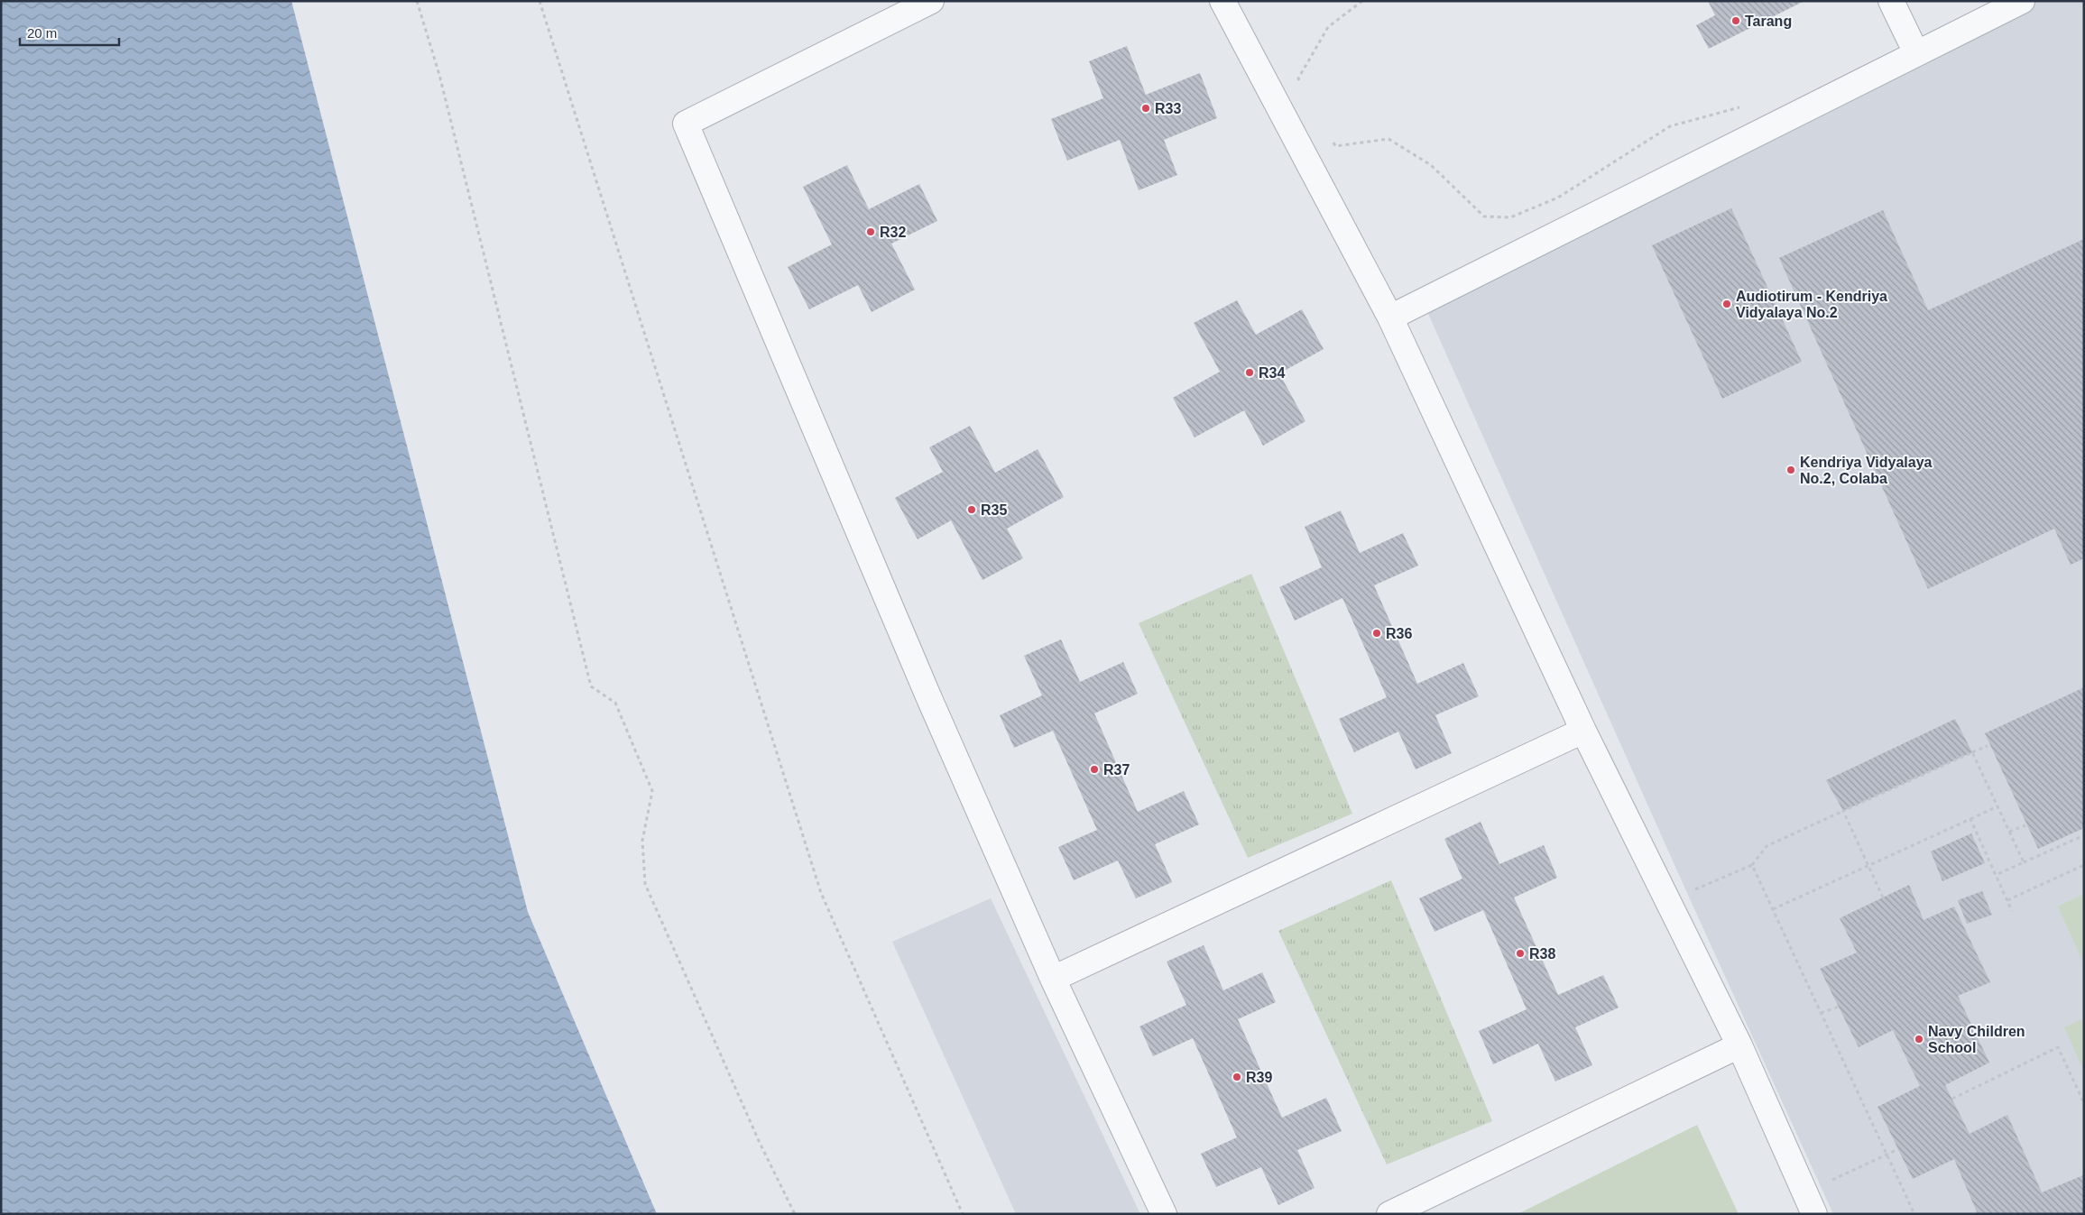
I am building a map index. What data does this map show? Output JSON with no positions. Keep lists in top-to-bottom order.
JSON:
{
  "places": [
    "Tarang",
    "R33",
    "R32",
    "Audiotirum - Kendriya Vidyalaya No.2",
    "R34",
    "Kendriya Vidyalaya No.2, Colaba",
    "R35",
    "R36",
    "R37",
    "R38",
    "Navy Children School",
    "R39"
  ],
  "scale_bar": "20 m"
}
